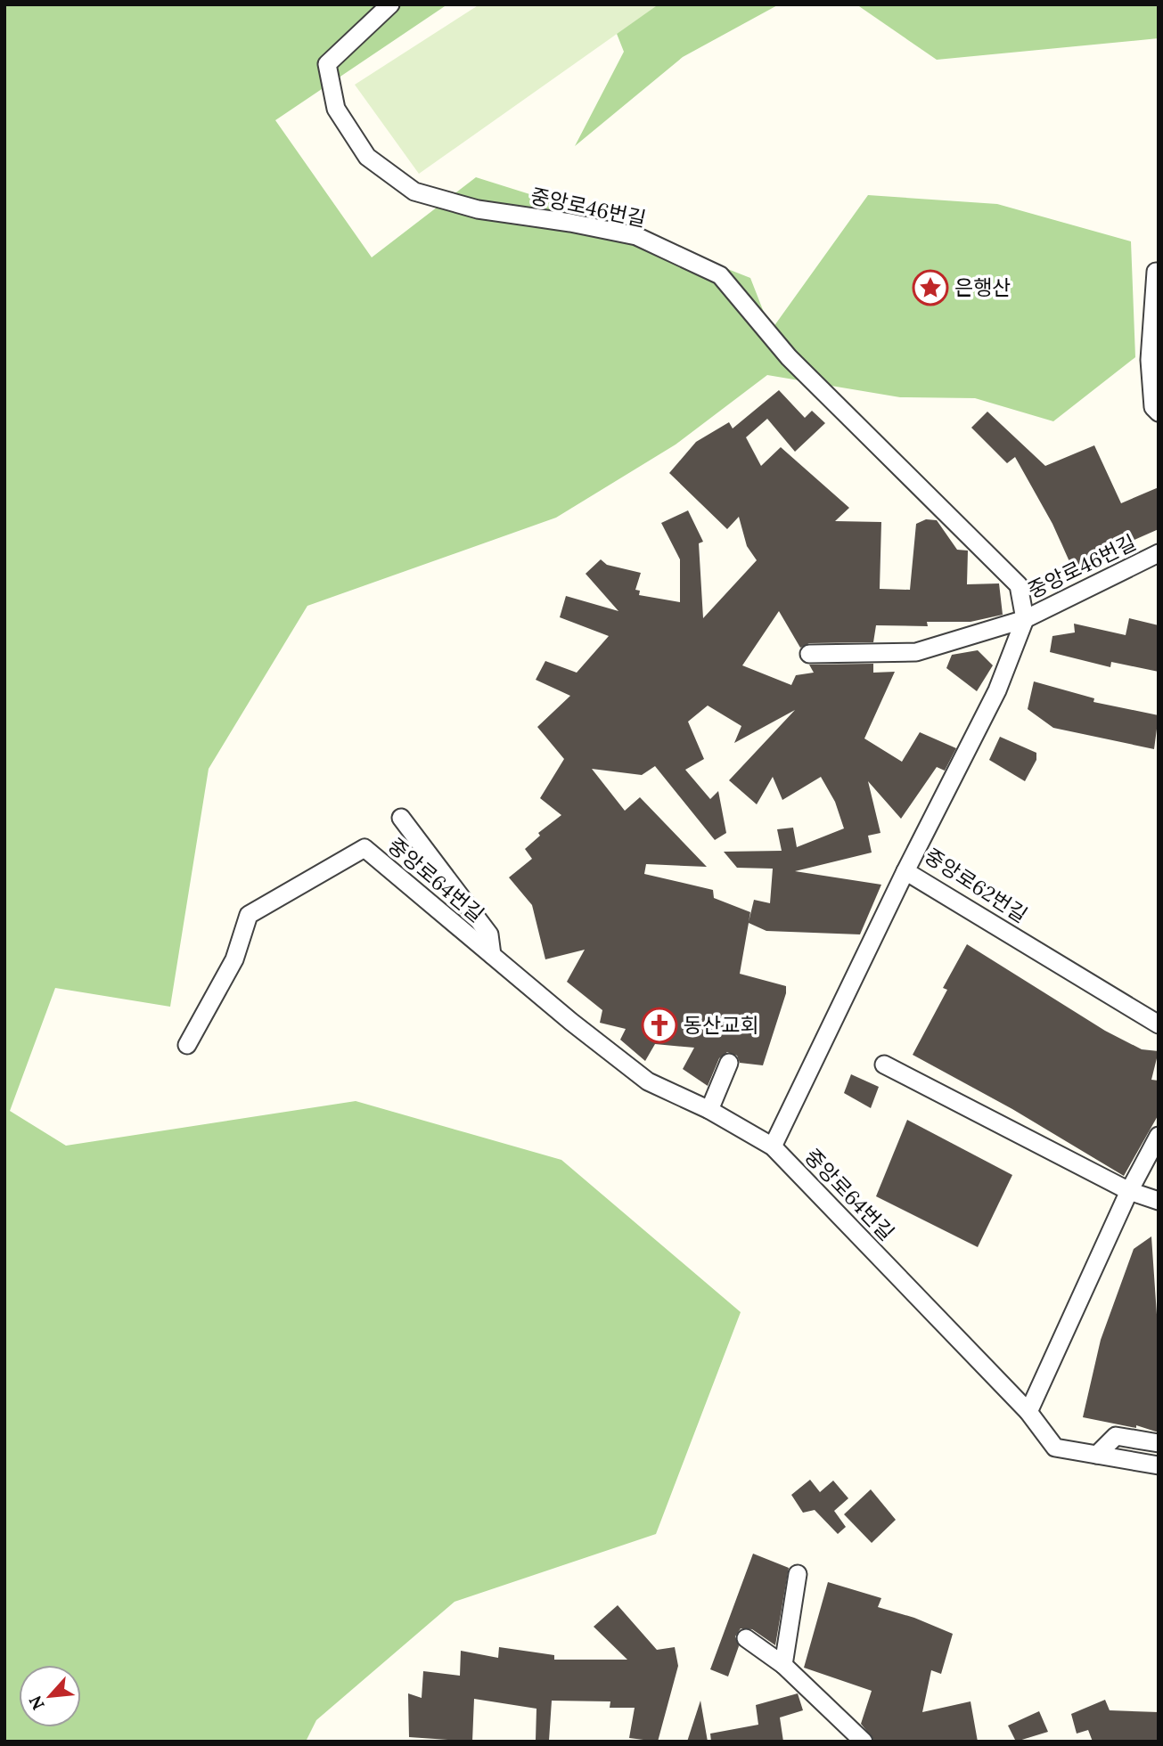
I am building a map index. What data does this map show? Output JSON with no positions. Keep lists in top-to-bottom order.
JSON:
{
  "streets": {
    "street": ["중앙로46번길", "중앙로64번길", "중앙로62번길"]
  },
  "crossings": [
    ["중앙로46번길", "중앙로62번길"]
  ],
  "places": {
    "place": ["은행산"],
    "church": ["동산교회"]
  },
  "north": "bottom left"
}
